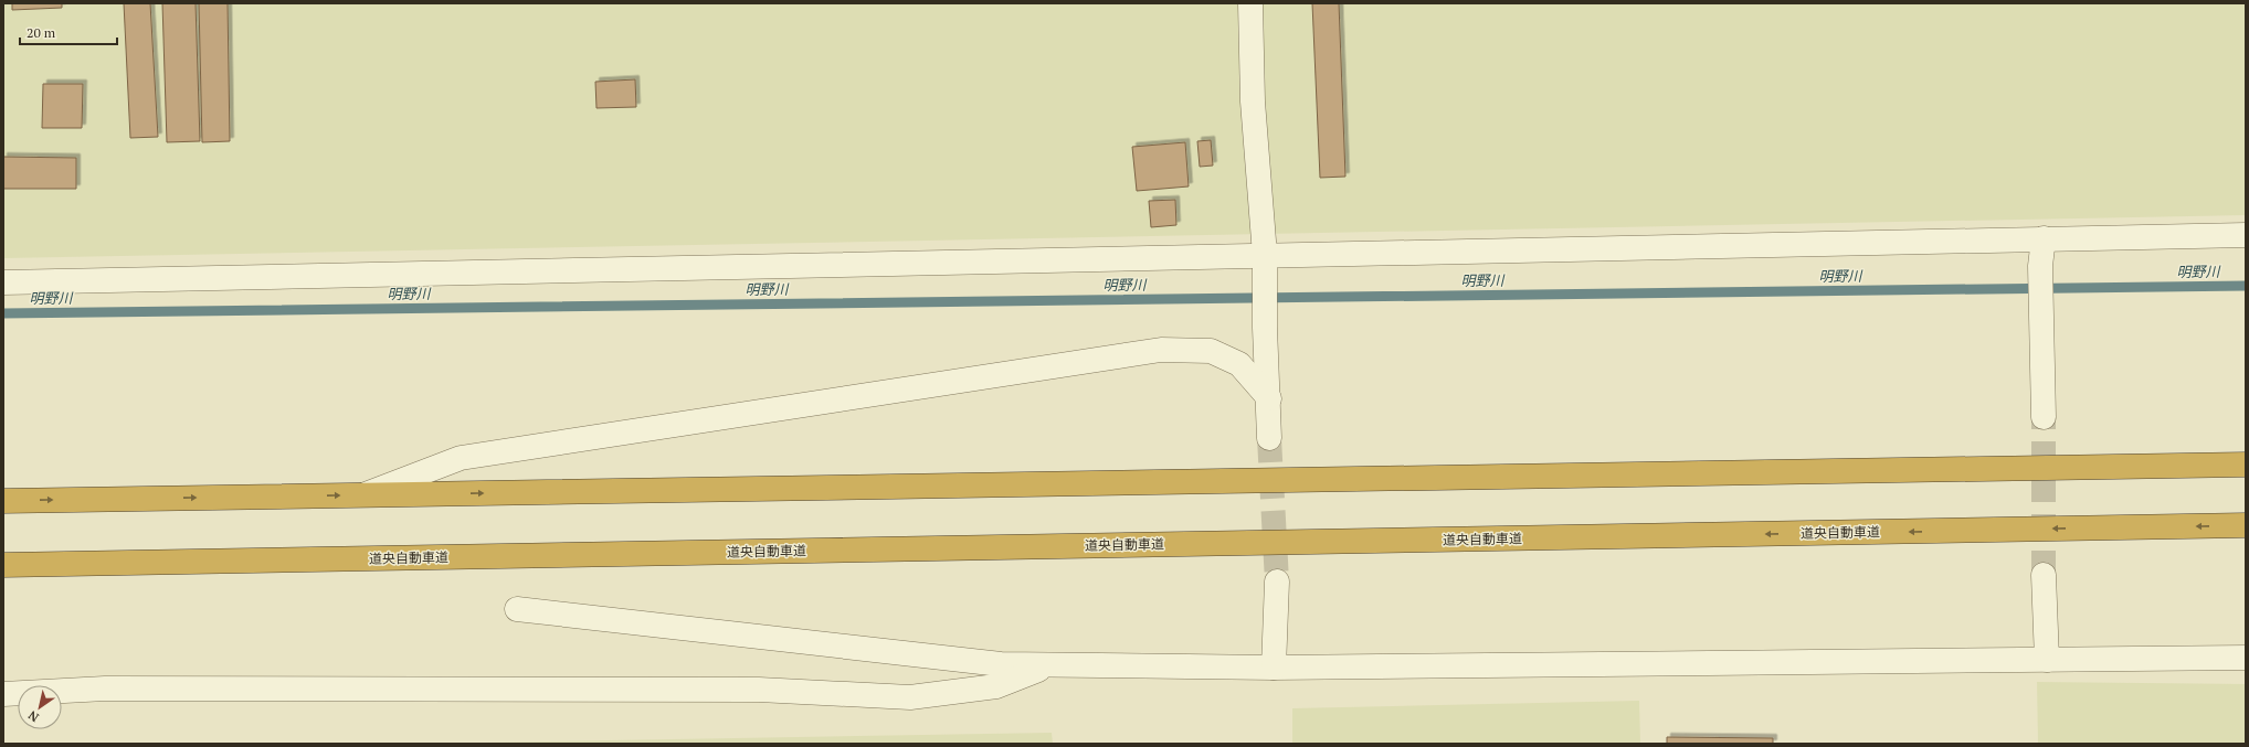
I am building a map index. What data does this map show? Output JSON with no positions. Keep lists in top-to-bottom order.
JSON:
{
  "streets": {
    "highway": ["道央自動車道"]
  },
  "water": ["明野川"],
  "scale_bar": "20 m",
  "north": "bottom left"
}
